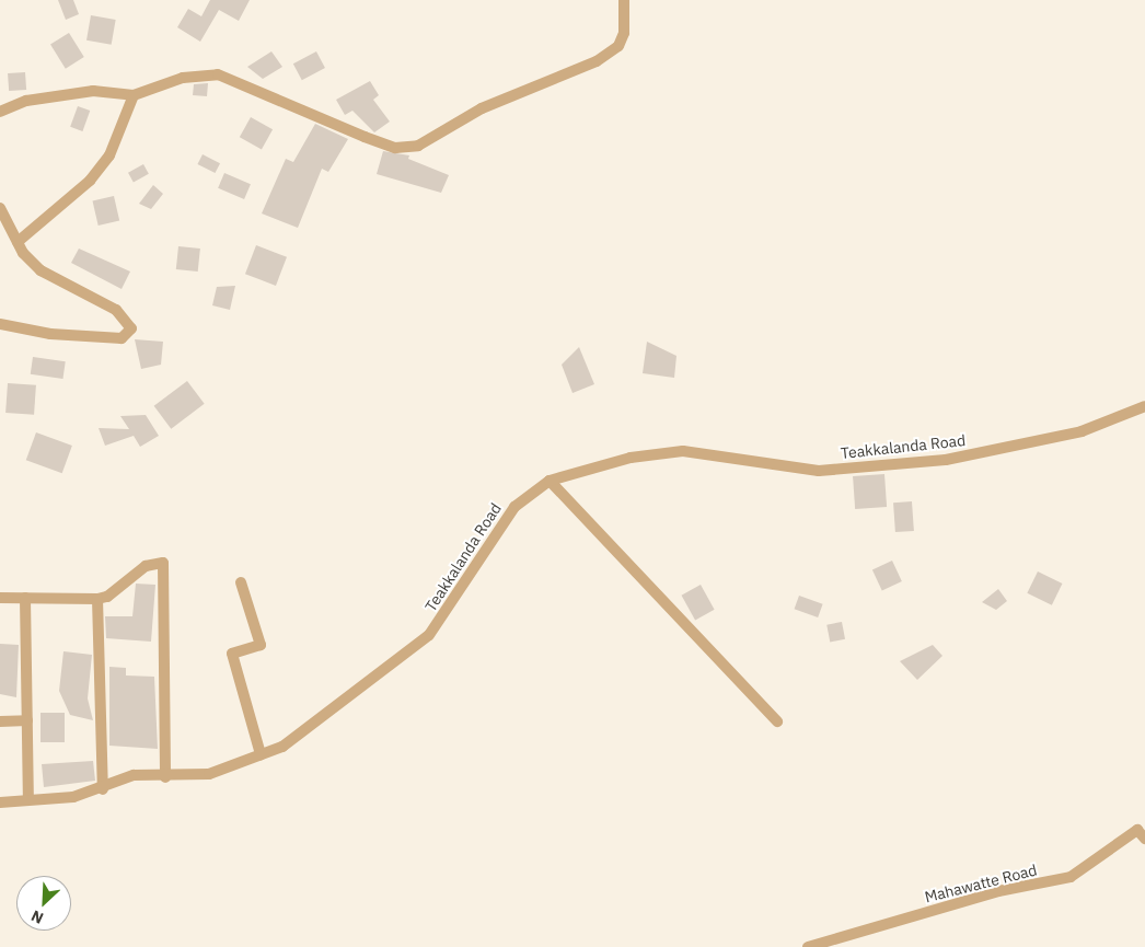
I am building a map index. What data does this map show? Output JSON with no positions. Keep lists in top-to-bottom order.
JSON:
{
  "streets": {
    "street": ["Teakkalanda Road", "Mahawatte Road"]
  },
  "north": "bottom left"
}
